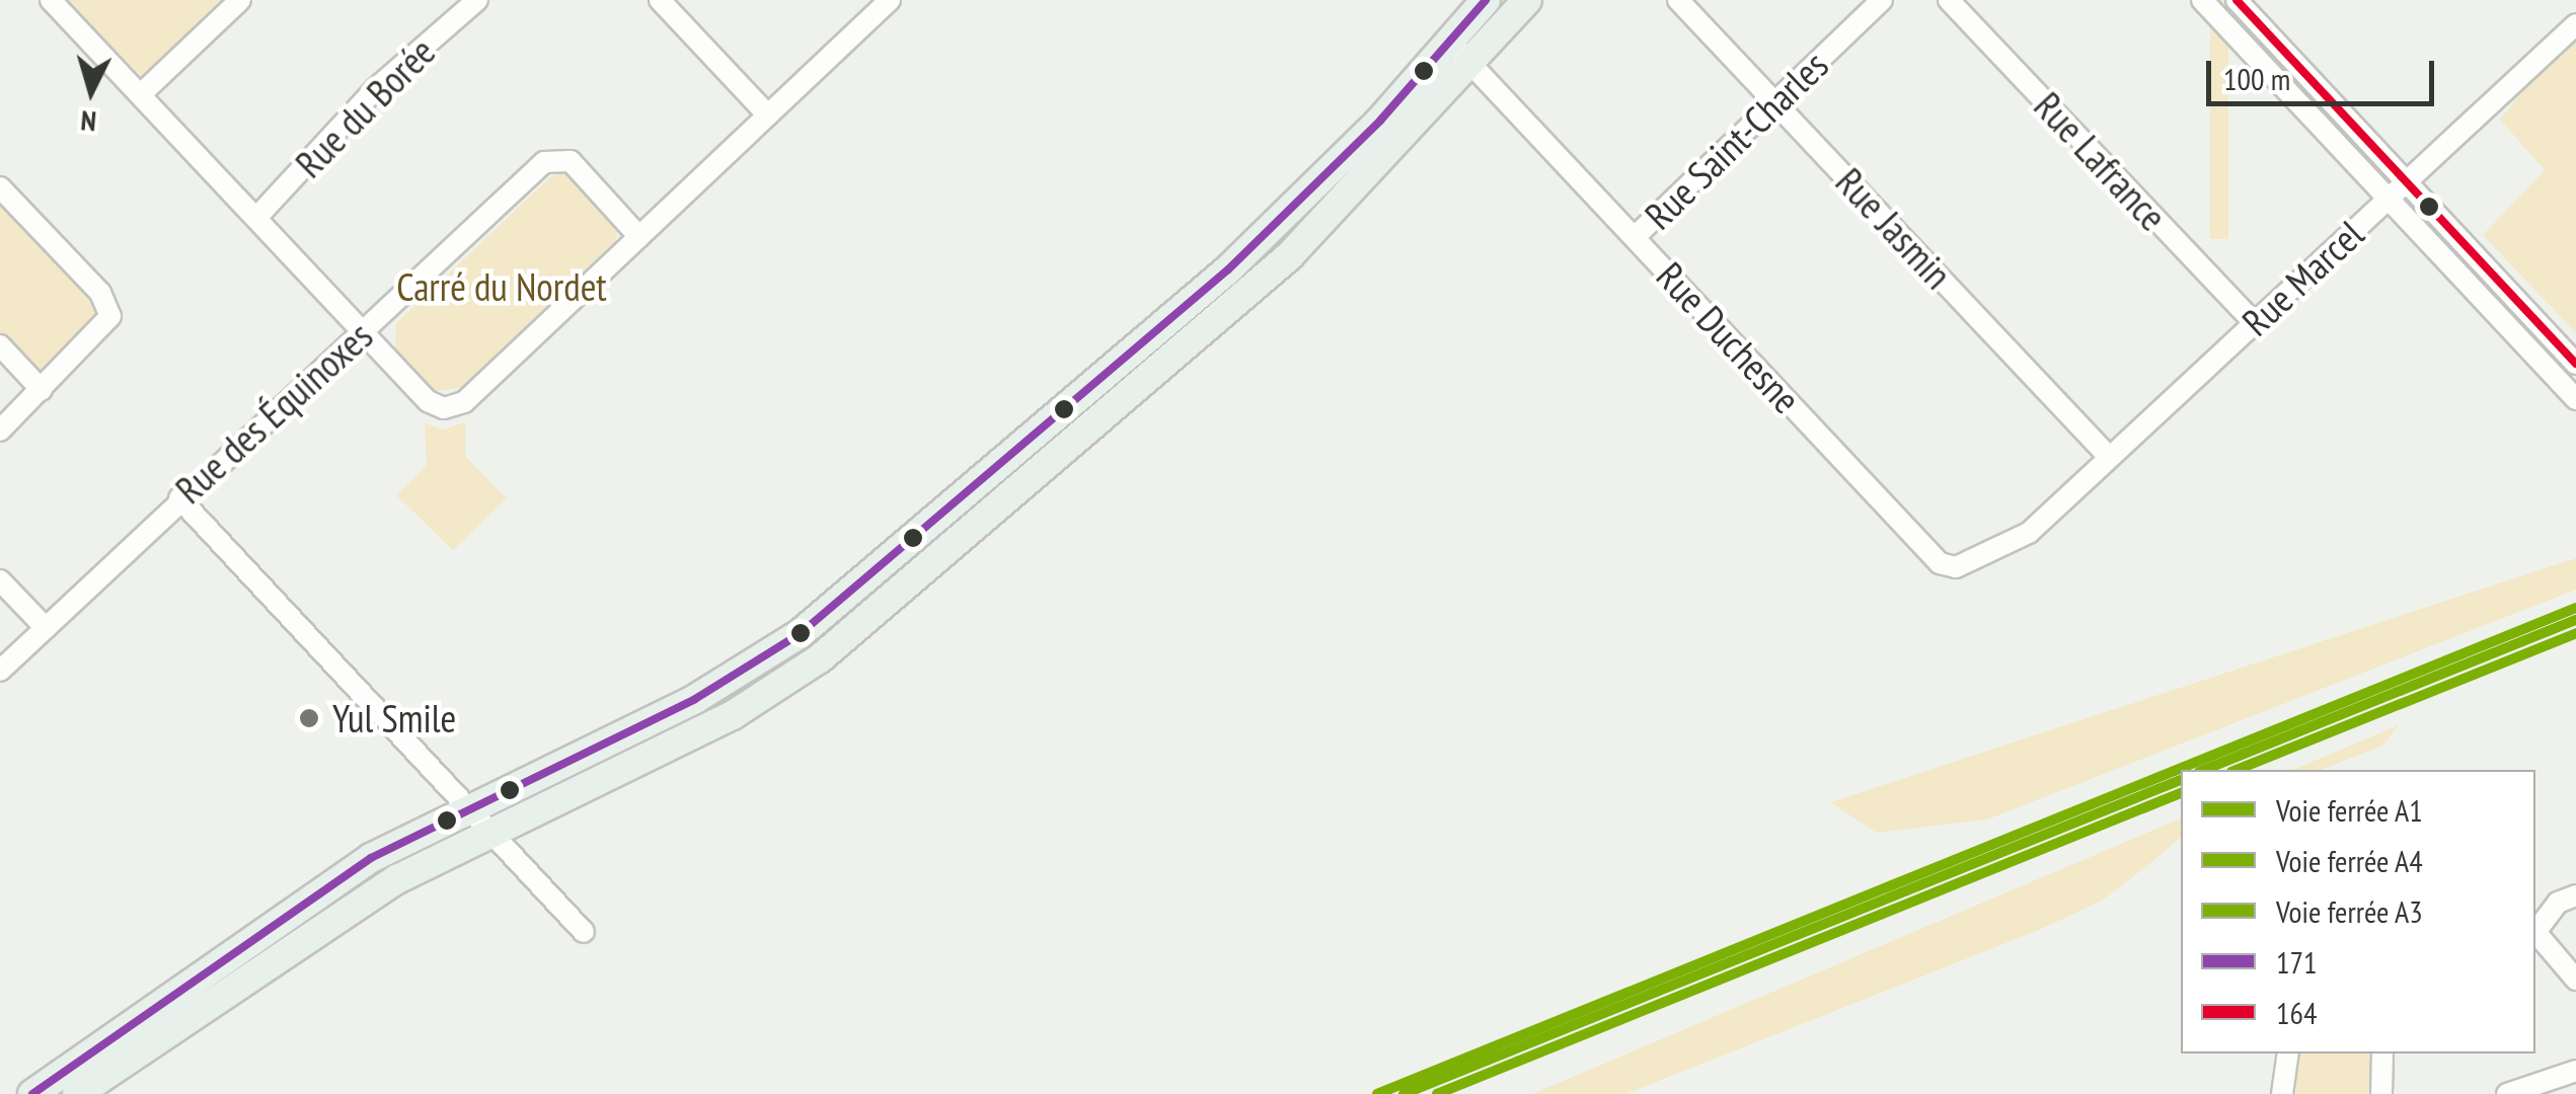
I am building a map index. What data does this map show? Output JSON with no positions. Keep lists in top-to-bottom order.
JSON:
{
  "streets": {
    "street": [
      "Rue du Borée",
      "Rue Saint-Charles",
      "Rue Lafrance",
      "Rue Jasmin",
      "Rue Marcel",
      "Rue Duchesne",
      "Rue des Équinoxes"
    ]
  },
  "crossings": [
    ["Rue Saint-Charles", "Rue Jasmin"],
    ["Rue Saint-Charles", "Rue Duchesne"],
    ["Rue Lafrance", "Rue Marcel"],
    ["Rue Jasmin", "Rue Marcel"],
    ["Rue Marcel", "Rue Duchesne"]
  ],
  "parks": ["Carré du Nordet"],
  "places": ["Yul Smile"],
  "lines": [
    "transit line 171",
    "transit line 164",
    "rail line A1",
    "rail line A4",
    "rail line A3"
  ],
  "legend": [
    "Voie ferrée A1",
    "Voie ferrée A4",
    "Voie ferrée A3",
    "171",
    "164"
  ],
  "scale_bar": "100 m",
  "north": "bottom"
}
